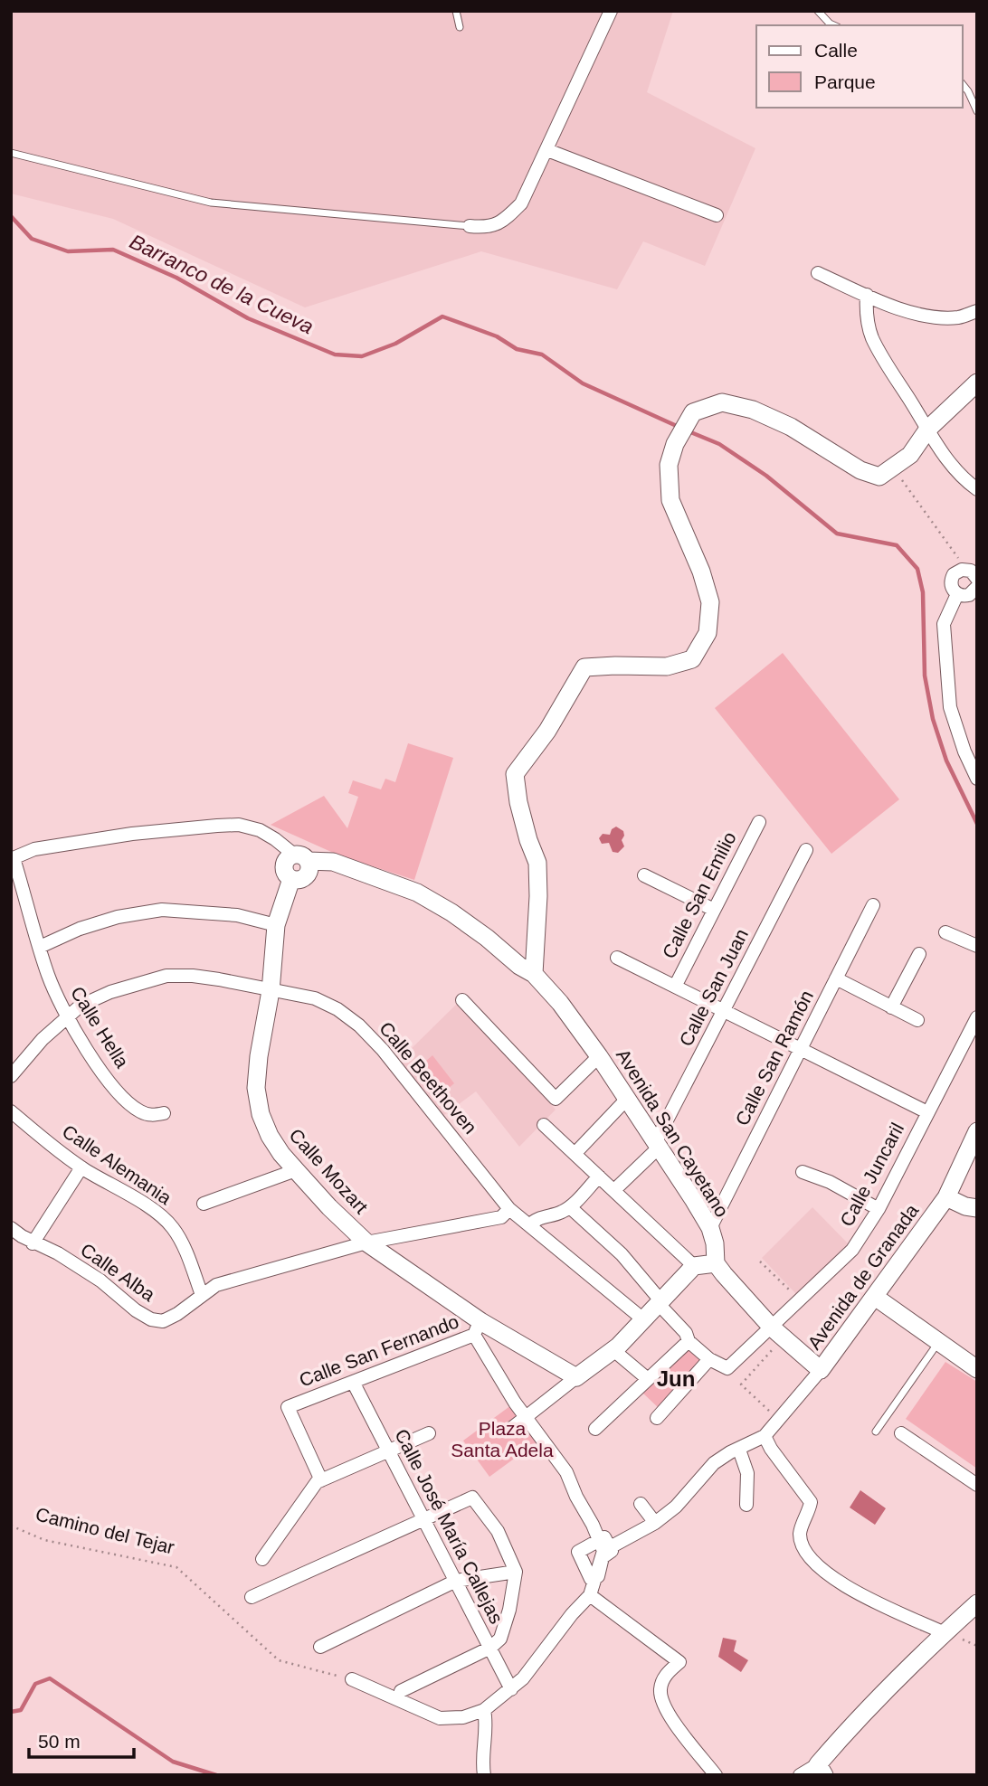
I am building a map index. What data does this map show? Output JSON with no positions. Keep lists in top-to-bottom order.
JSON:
{
  "streets": {
    "street": [
      "Calle San Emilio",
      "Calle San Juan",
      "Calle Hella",
      "Calle San Ramón",
      "Calle Beethoven",
      "Avenida San Cayetano",
      "Calle Alemania",
      "Calle Mozart",
      "Calle Juncaril",
      "Calle Alba",
      "Avenida de Granada",
      "Calle San Fernando",
      "Calle José María Callejas"
    ],
    "path": ["Camino del Tejar"]
  },
  "crossings": [
    ["Calle San Juan", "Avenida San Cayetano"],
    ["Calle Hella", "Calle Beethoven"],
    ["Calle San Ramón", "Avenida San Cayetano"],
    ["Calle Beethoven", "Calle Mozart"],
    ["Calle Beethoven", "Calle Alba"],
    ["Avenida San Cayetano", "Calle Mozart"],
    ["Calle Alemania", "Calle Alba"],
    ["Calle Mozart", "Calle Alba"],
    ["Calle Mozart", "Calle San Fernando"],
    ["Calle San Fernando", "Calle José María Callejas"]
  ],
  "districts": ["Jun"],
  "water": ["Barranco de la Cueva"],
  "parks": ["Plaza Santa Adela"],
  "legend": ["Calle", "Parque"],
  "scale_bar": "50 m"
}
